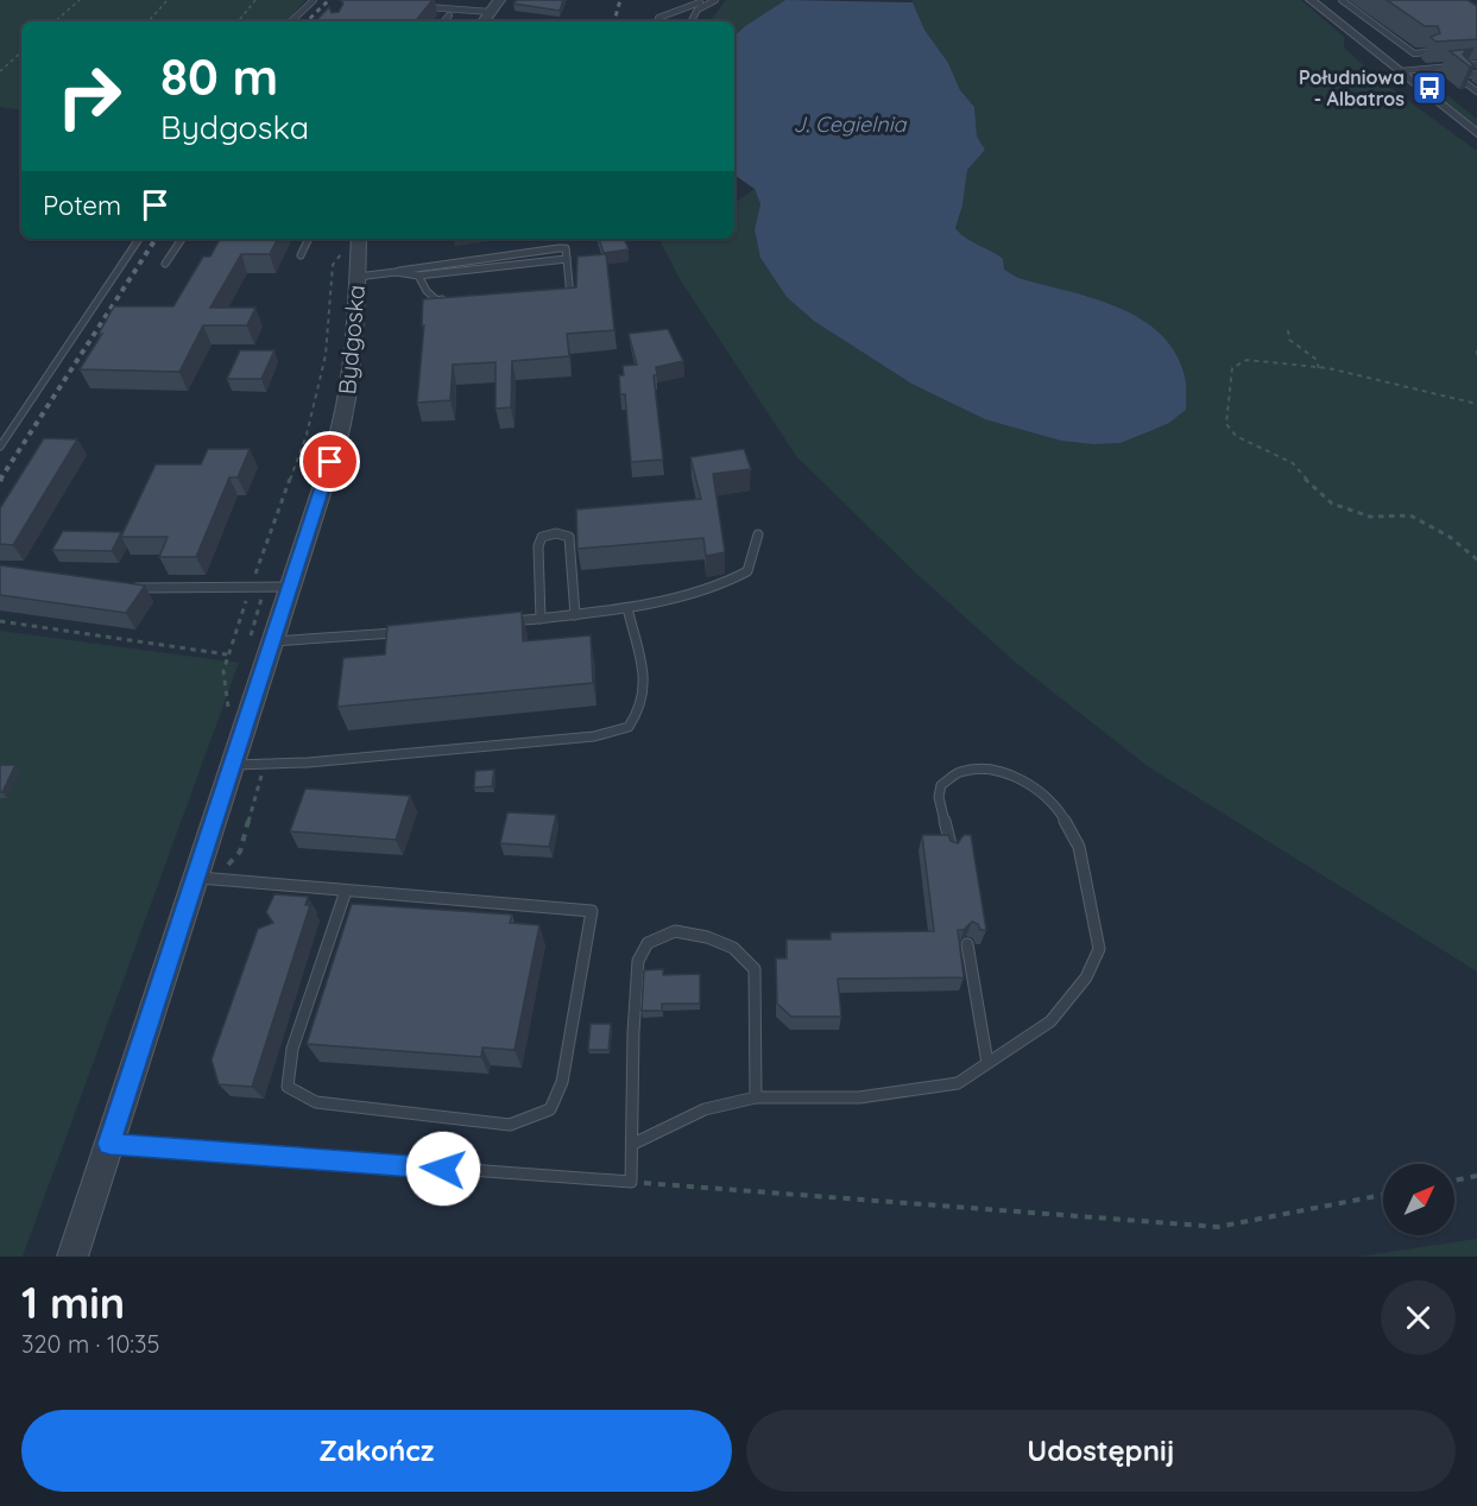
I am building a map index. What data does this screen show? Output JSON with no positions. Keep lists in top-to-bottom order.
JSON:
{
  "streets": {
    "street": ["Bydgoska"]
  },
  "water": ["J. Cegielnia"],
  "places": {
    "bus stop": ["Południowa - Albatros"]
  },
  "north": "top right",
  "page": {
    "turn": ["80 m", "Bydgoska"],
    "then": "Potem",
    "heading": ["1 min", "320 m · 10:35"],
    "buttons": ["Zakończ", "Udostępnij"]
  }
}
